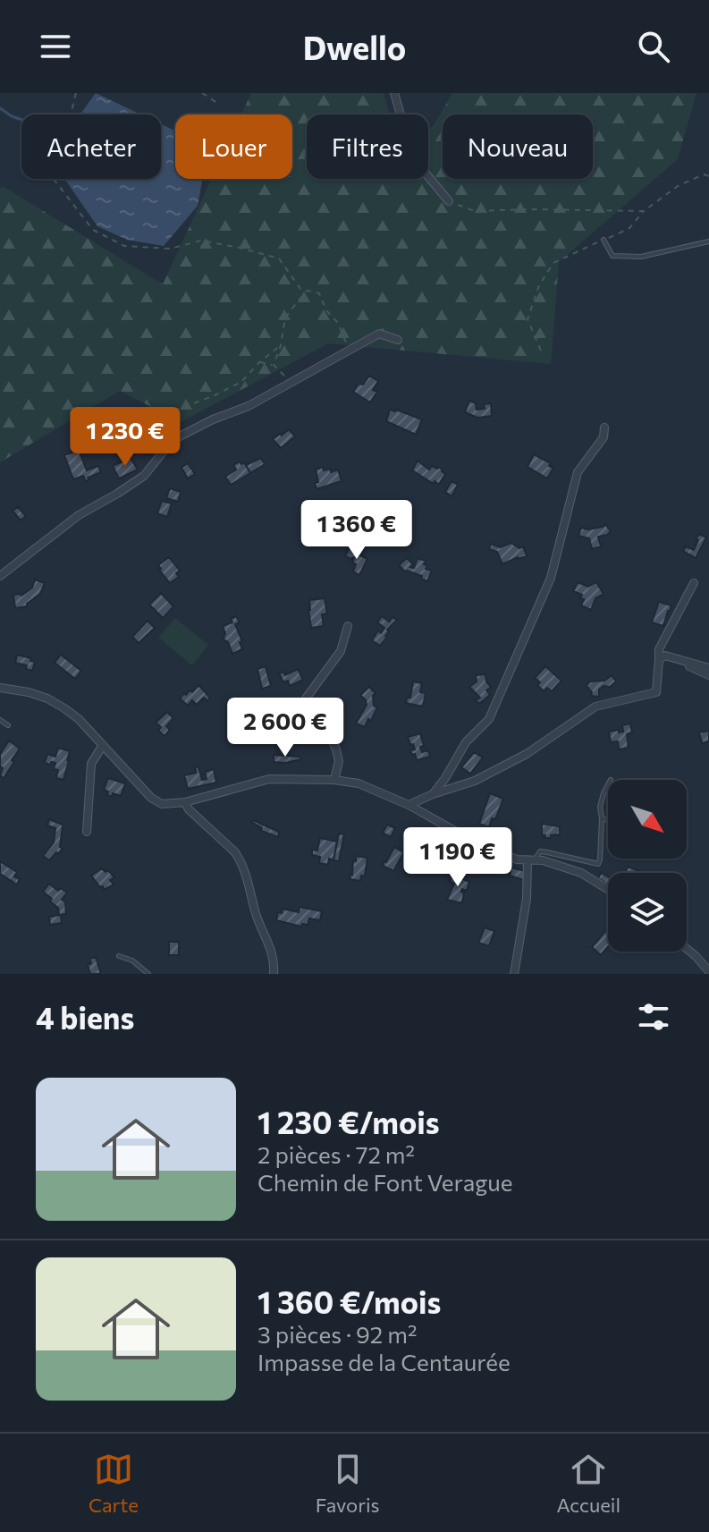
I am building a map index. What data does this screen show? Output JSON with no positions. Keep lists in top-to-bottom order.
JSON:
{
  "north": "bottom right",
  "page": {
    "header": "Dwello",
    "chip": [
      "Acheter",
      "Louer",
      "Filtres",
      "Nouveau"
    ],
    "price": [
      "1 230 €",
      "1 360 €",
      "2 600 €",
      "1 190 €"
    ],
    "heading": "4 biens",
    "list": [
      {
        "name": "1 230 €/mois",
        "note": "2 pièces · 72 m² · Chemin de Font Verague"
      },
      {
        "name": "1 360 €/mois",
        "note": "3 pièces · 92 m² · Impasse de la Centaurée"
      }
    ],
    "tabs": ["Carte", "Favoris", "Accueil"]
  }
}
